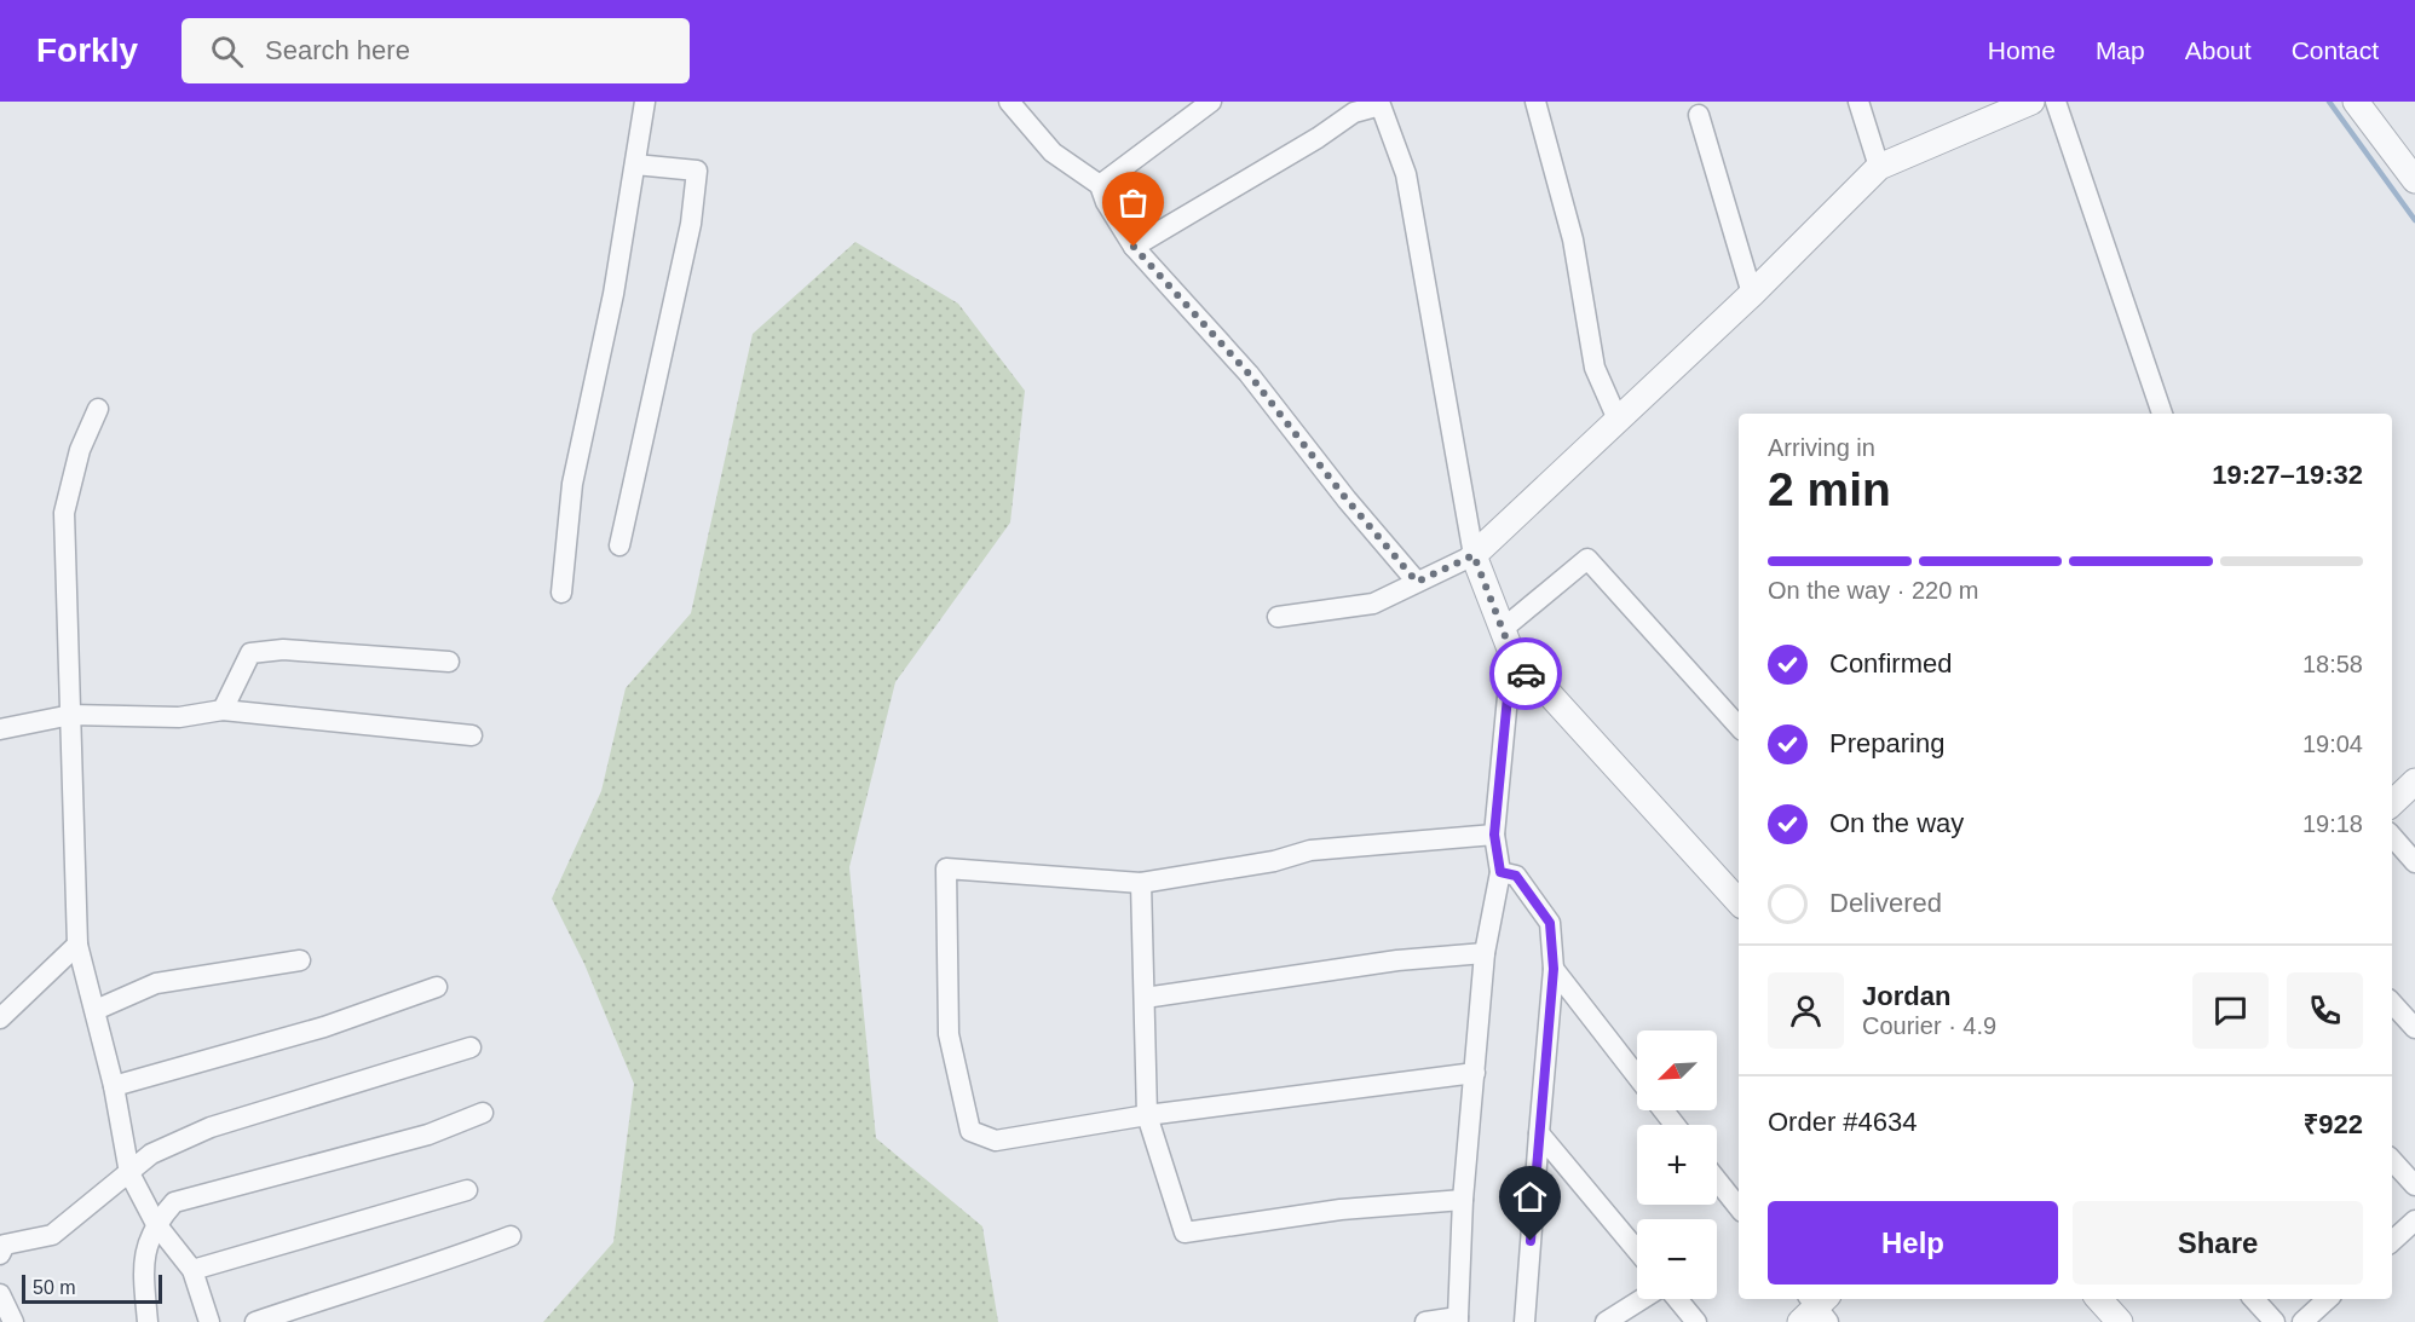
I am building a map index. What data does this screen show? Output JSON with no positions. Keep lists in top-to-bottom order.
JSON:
{
  "scale_bar": "50 m",
  "north": "bottom left",
  "page": {
    "header": "Forkly",
    "search": "Search here",
    "nav": [
      "Home",
      "Map",
      "About",
      "Contact"
    ],
    "heading": ["2 min", "Arriving in", "19:27–19:32"],
    "panel": [
      "Jordan",
      "Courier · 4.9",
      "Order #4634",
      "₹922"
    ],
    "bar": "On the way · 220 m",
    "list": [
      ["Confirmed", "18:58"],
      ["Preparing", "19:04"],
      ["On the way", "19:18"],
      "Delivered"
    ],
    "map_buttons": ["+", "−"],
    "buttons": ["Help", "Share"],
    "scale": "50 m"
  }
}
